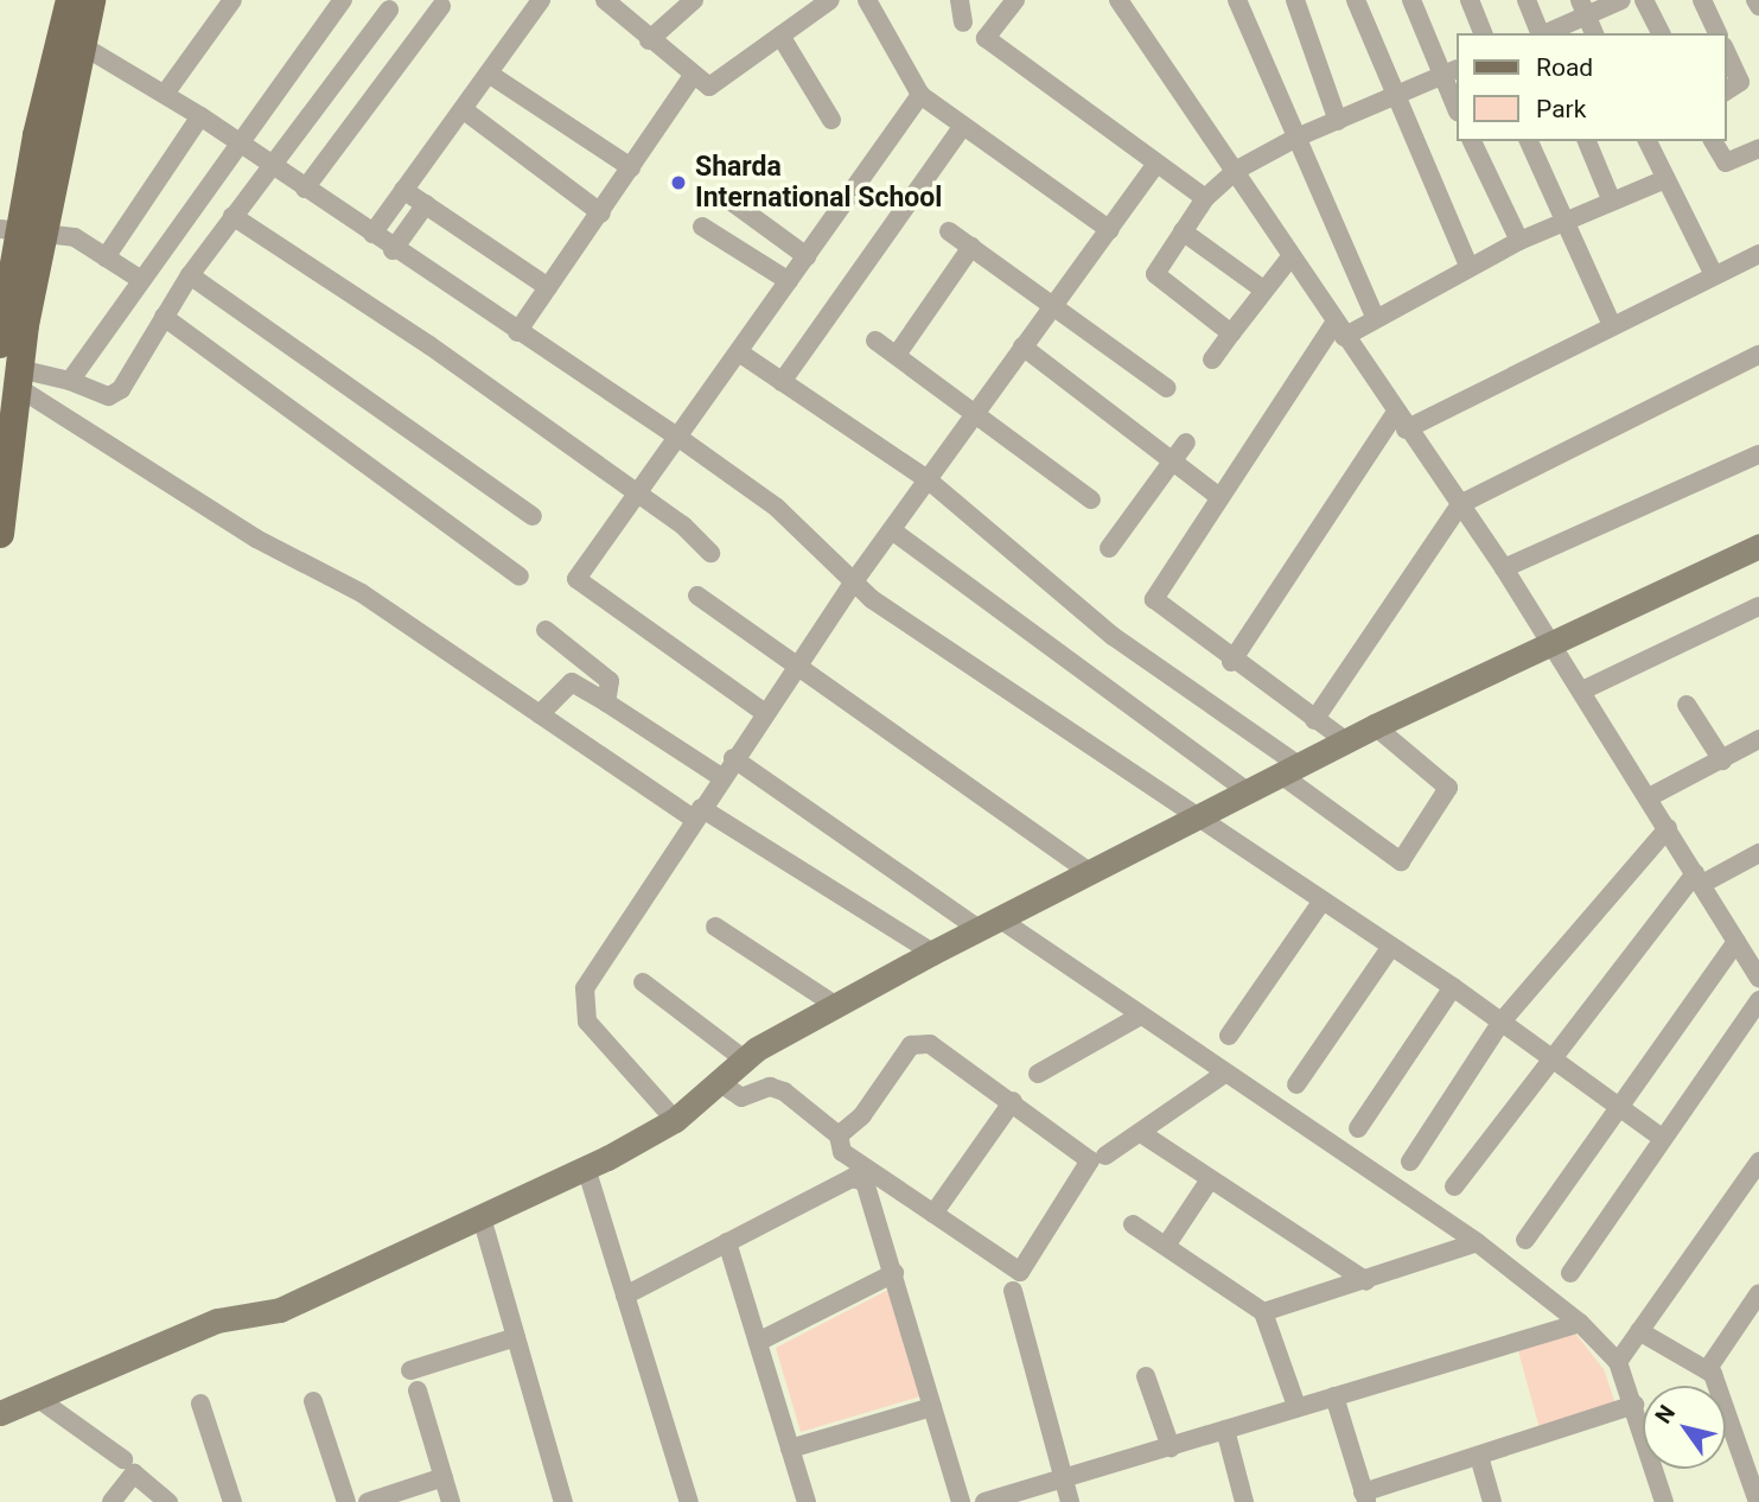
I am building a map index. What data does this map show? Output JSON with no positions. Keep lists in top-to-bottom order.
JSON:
{
  "places": ["Sharda International School"],
  "legend": ["Road", "Park"],
  "north": "top left"
}
